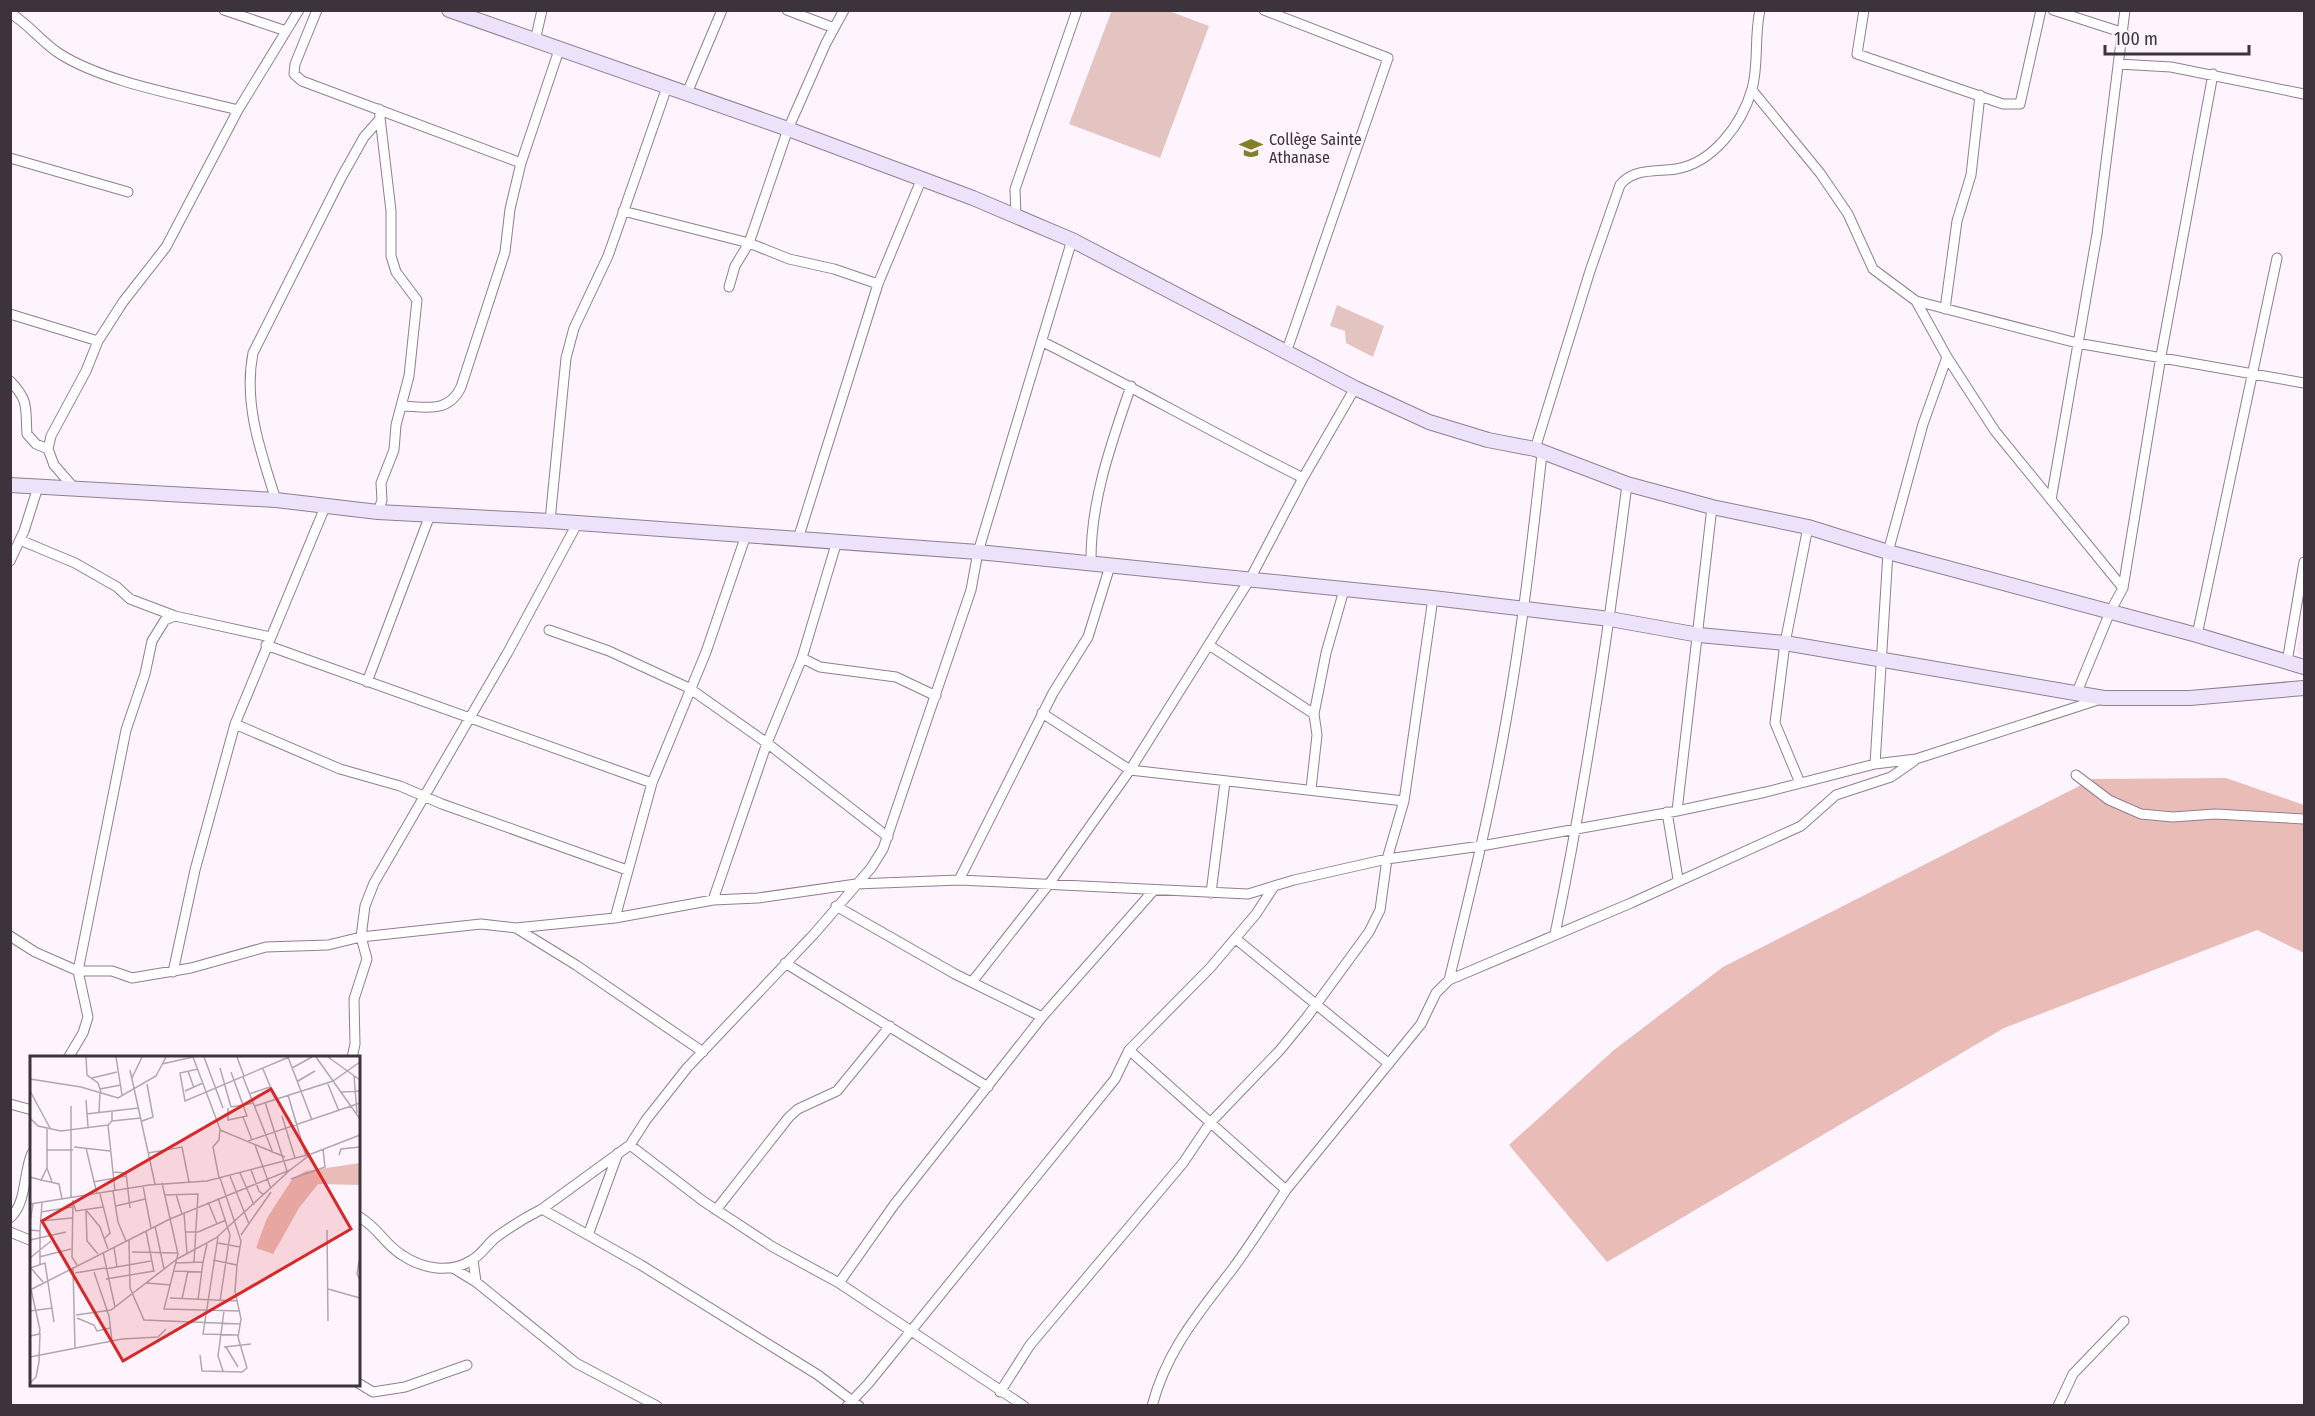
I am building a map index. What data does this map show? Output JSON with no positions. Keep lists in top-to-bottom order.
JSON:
{
  "places": {
    "school or university": ["Collège Sainte Athanase"]
  },
  "scale_bar": "100 m"
}
